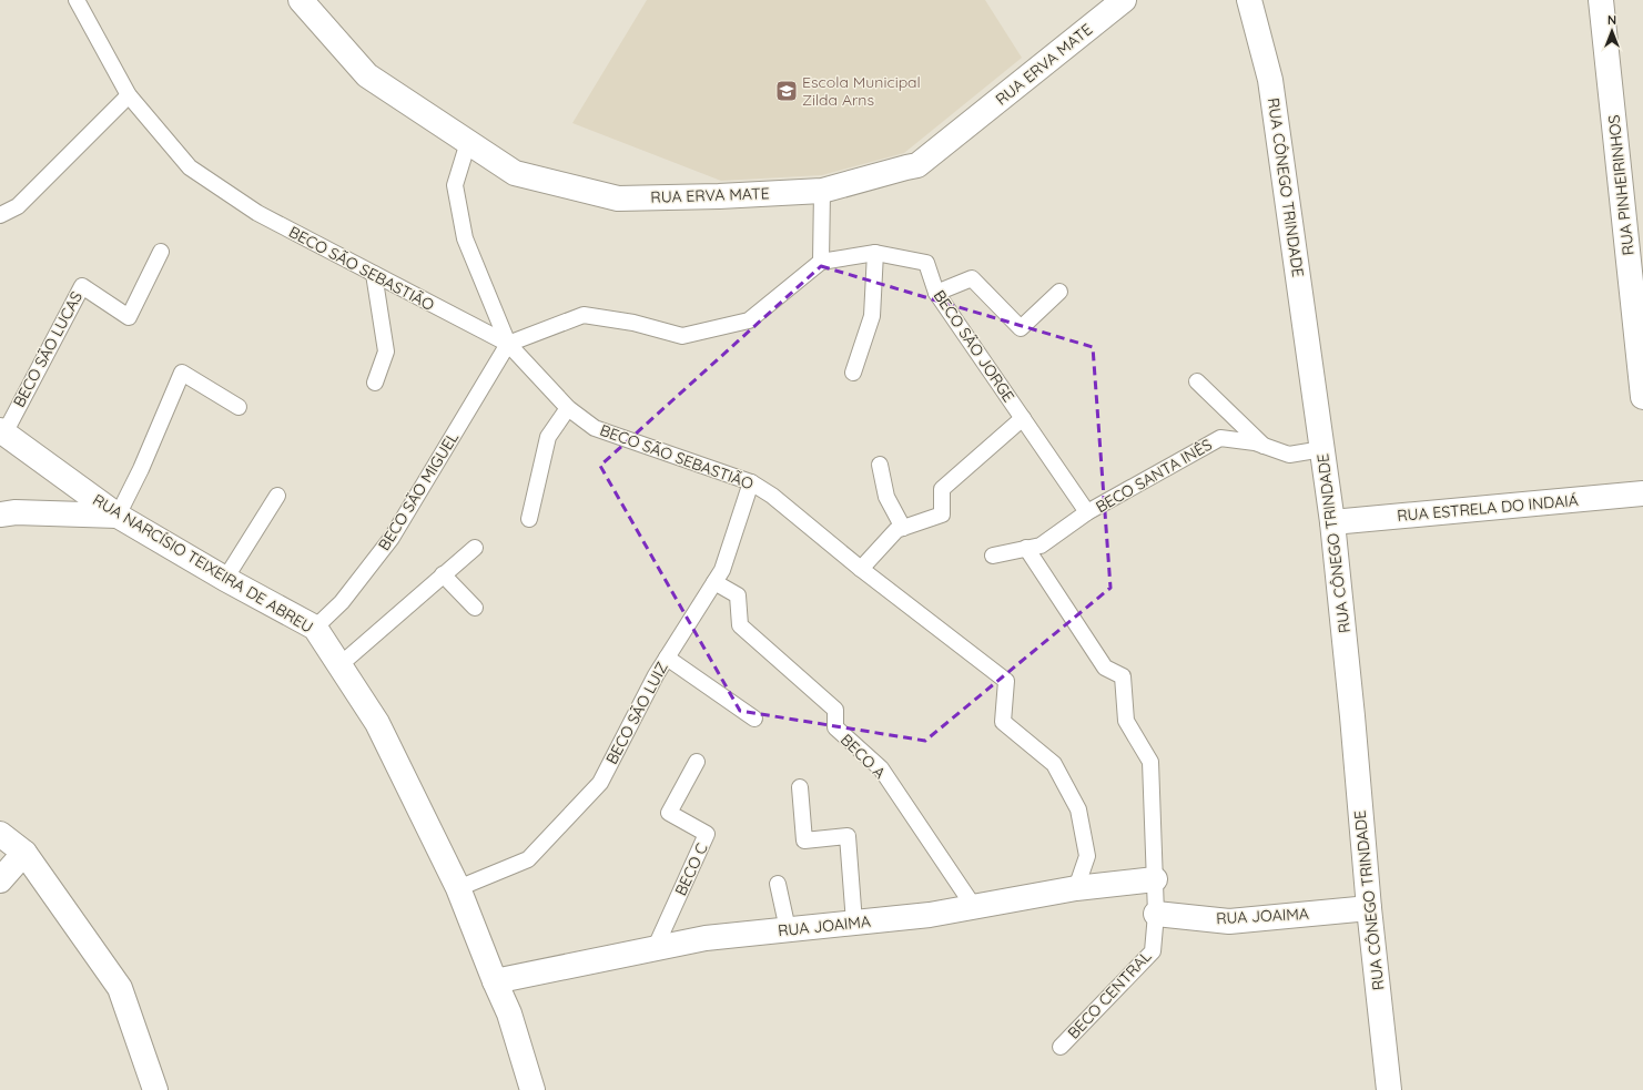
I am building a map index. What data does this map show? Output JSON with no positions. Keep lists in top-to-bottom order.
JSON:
{
  "streets": {
    "street": [
      "RUA ERVA MATE",
      "RUA PINHEIRINHOS",
      "RUA CÔNEGO TRINDADE",
      "RUA ESTRELA DO INDAIÁ",
      "RUA NARCÍSIO TEIXEIRA DE ABREU",
      "RUA JOAIMA"
    ],
    "lane": [
      "BECO SÃO SEBASTIÃO",
      "BECO SÃO JORGE",
      "BECO SÃO LUCAS",
      "BECO SANTA INÊS",
      "BECO SÃO MIGUEL",
      "BECO SÃO LUIZ",
      "BECO A",
      "BECO C",
      "BECO CENTRAL"
    ]
  },
  "crossings": [
    ["RUA CÔNEGO TRINDADE", "BECO SANTA INÊS"],
    ["RUA CÔNEGO TRINDADE", "RUA ESTRELA DO INDAIÁ"],
    ["RUA CÔNEGO TRINDADE", "RUA JOAIMA"],
    ["BECO SÃO SEBASTIÃO", "BECO SÃO JORGE"],
    ["BECO SÃO SEBASTIÃO", "BECO SÃO MIGUEL"],
    ["BECO SÃO SEBASTIÃO", "BECO SÃO LUIZ"],
    ["BECO SÃO SEBASTIÃO", "RUA JOAIMA"],
    ["BECO SÃO JORGE", "BECO SANTA INÊS"],
    ["BECO SÃO JORGE", "BECO SÃO MIGUEL"],
    ["BECO SÃO LUCAS", "RUA NARCÍSIO TEIXEIRA DE ABREU"],
    ["BECO SANTA INÊS", "BECO CENTRAL"],
    ["BECO SÃO MIGUEL", "RUA NARCÍSIO TEIXEIRA DE ABREU"],
    ["RUA NARCÍSIO TEIXEIRA DE ABREU", "BECO SÃO LUIZ"],
    ["RUA NARCÍSIO TEIXEIRA DE ABREU", "RUA JOAIMA"],
    ["BECO SÃO LUIZ", "BECO A"],
    ["BECO A", "RUA JOAIMA"],
    ["BECO C", "RUA JOAIMA"],
    ["RUA JOAIMA", "BECO CENTRAL"]
  ],
  "places": {
    "school or university": ["Escola Municipal Zilda Arns"]
  },
  "north": "top"
}
